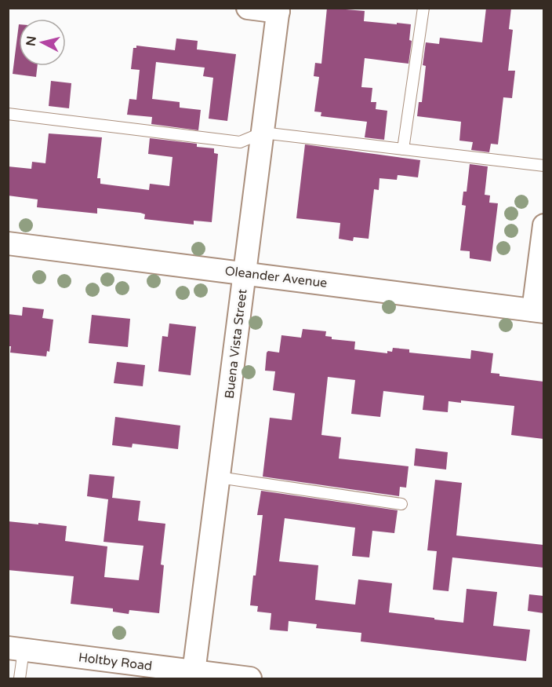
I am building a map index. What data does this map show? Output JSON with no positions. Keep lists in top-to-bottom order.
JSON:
{
  "streets": {
    "street": ["Oleander Avenue", "Buena Vista Street", "Holtby Road"]
  },
  "crossings": [
    ["Oleander Avenue", "Buena Vista Street"],
    ["Buena Vista Street", "Holtby Road"]
  ],
  "north": "left"
}
